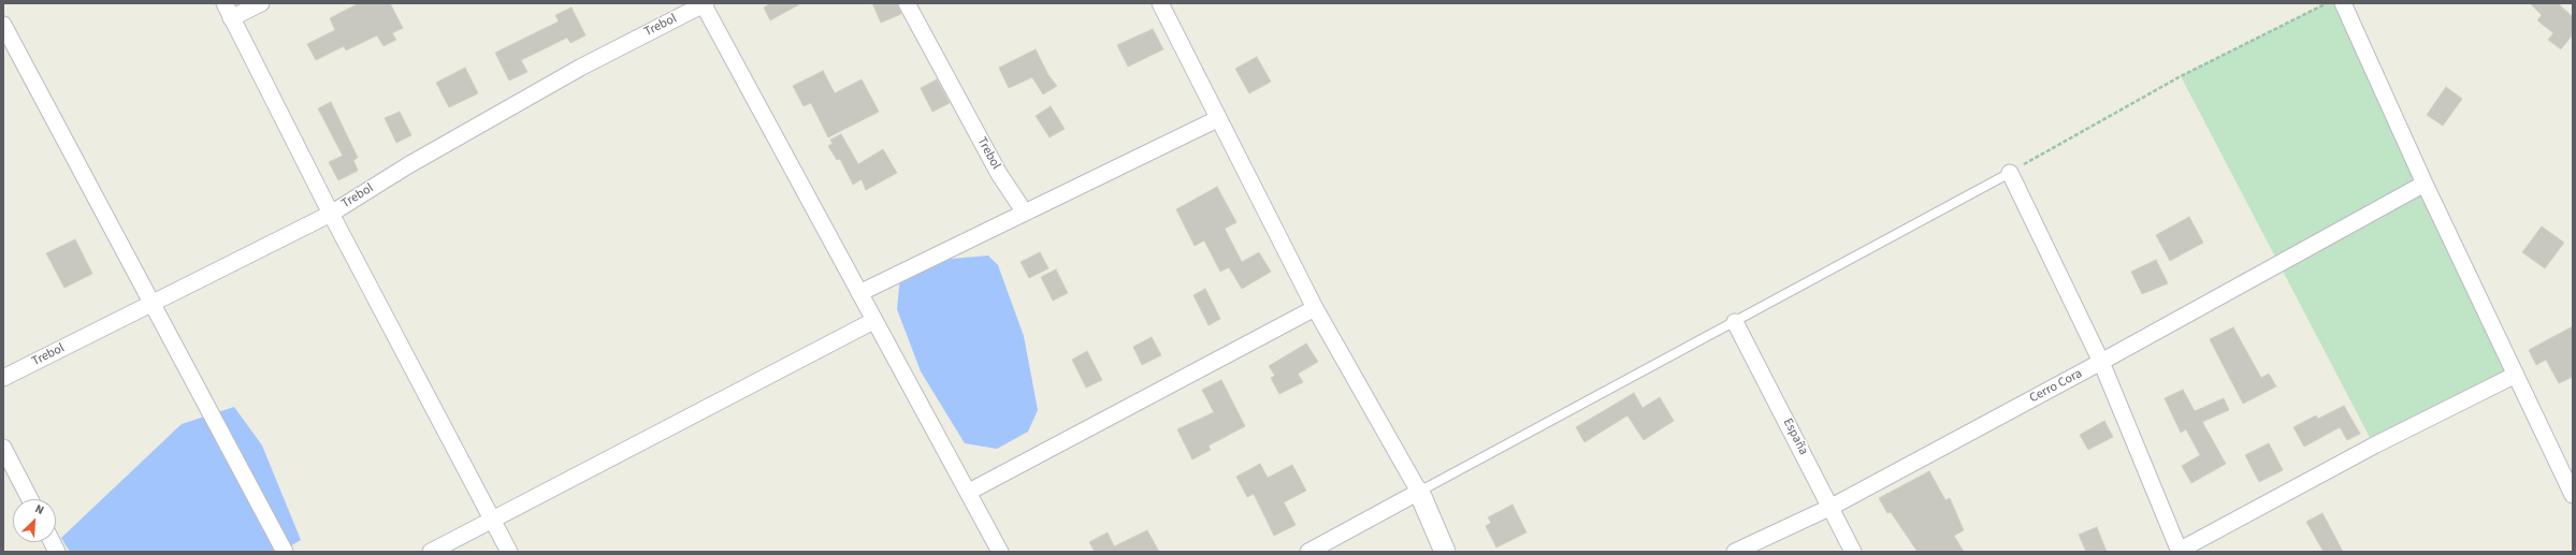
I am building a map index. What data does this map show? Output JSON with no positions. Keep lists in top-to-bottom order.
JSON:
{
  "streets": {
    "street": ["Trebol", "Cerro Cora", "España"]
  },
  "crossings": [
    ["Cerro Cora", "España"]
  ],
  "north": "top right"
}
